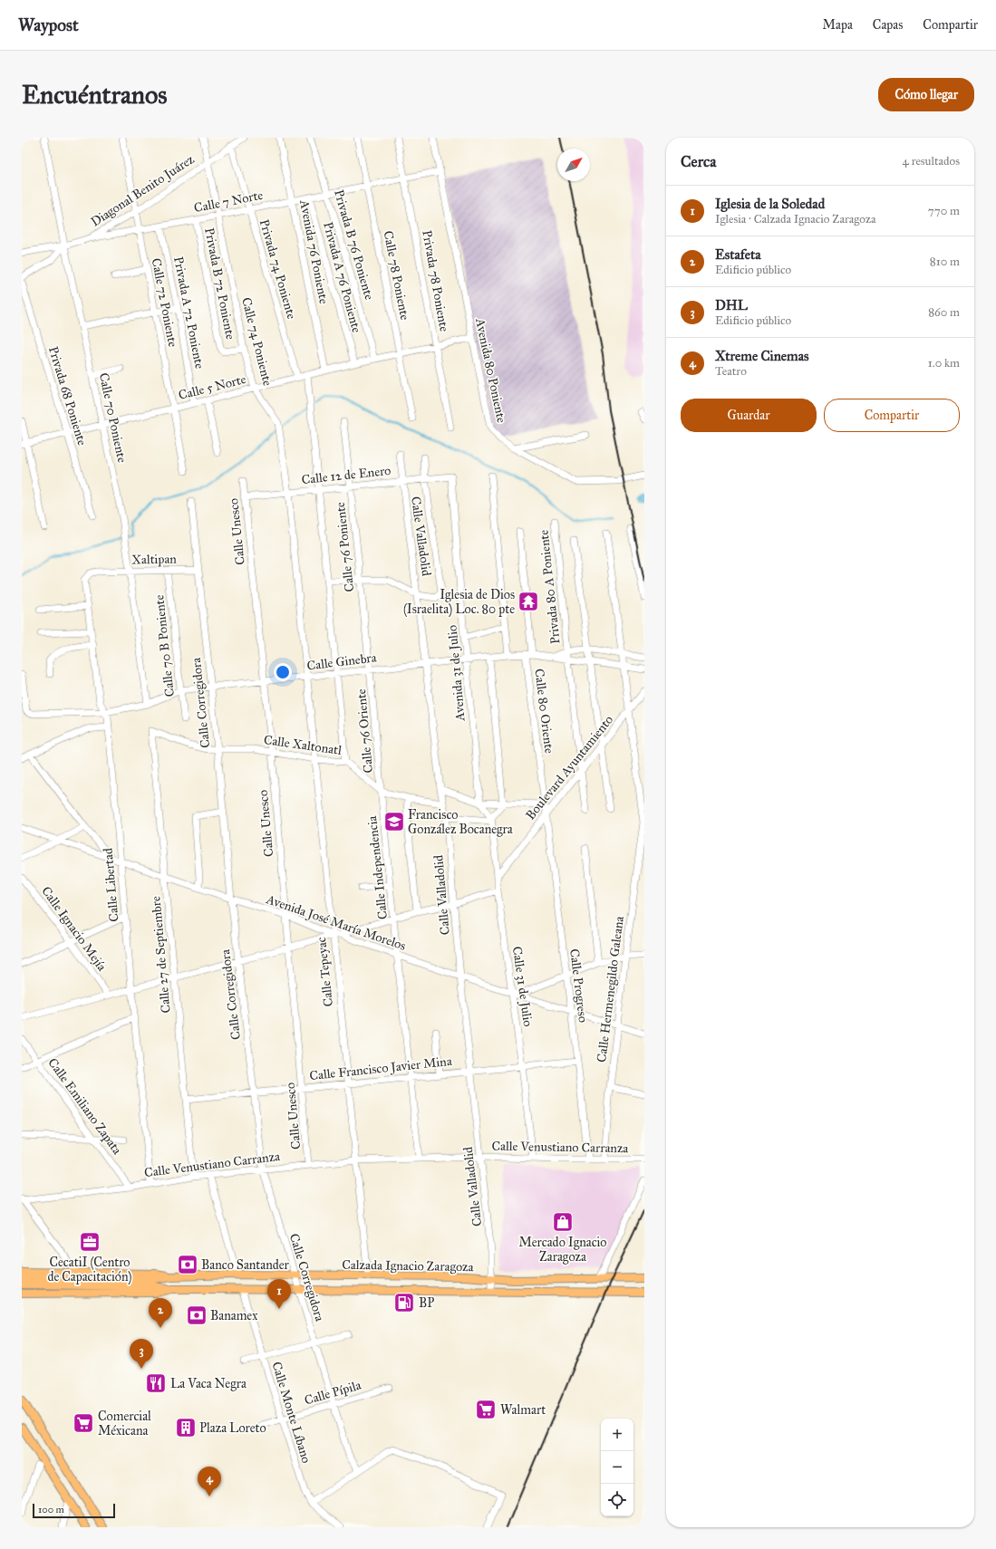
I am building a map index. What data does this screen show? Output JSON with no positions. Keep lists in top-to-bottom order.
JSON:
{
  "streets": {
    "main road": ["Calzada Ignacio Zaragoza"],
    "street": [
      "Diagonal Benito Juárez",
      "Calle 7 Norte",
      "Privada B 76 Poniente",
      "Avenida 76 Poniente",
      "Privada 74 Poniente",
      "Calle 78 Poniente",
      "Privada A 76 Poniente",
      "Privada 78 Poniente",
      "Privada B 72 Poniente",
      "Calle 72 Poniente",
      "Privada A 72 Poniente",
      "Calle 74 Poniente",
      "Avenida 80 Poniente",
      "Calle 5 Norte",
      "Privada 68 Poniente",
      "Calle 70 Poniente",
      "Calle 12 de Enero",
      "Calle Unesco",
      "Calle Valladolid",
      "Calle 76 Poniente",
      "Xaltipan",
      "Privada 80 A Poniente",
      "Calle 70 B Poniente",
      "Calle Ginebra",
      "Avenida 31 de Julio",
      "Calle Corregidora",
      "Calle 80 Oriente",
      "Calle 76 Oriente",
      "Calle Xaltonatl",
      "Boulevard Ayuntamiento",
      "Calle Independencia",
      "Calle Libertad",
      "Avenida José María Morelos",
      "Calle Ignacio Mejía",
      "Calle 27 de Septiembre",
      "Calle Tepeyac",
      "Calle Progreso",
      "Calle 31 de Julio",
      "Calle Hermenegildo Galeana",
      "Calle Francisco Javier Mina",
      "Calle Emiliano Zapata",
      "Calle Venustiano Carranza",
      "Calle Pípila",
      "Calle Monte Líbano"
    ]
  },
  "crossings": [
    ["Diagonal Benito Juárez", "Calle 7 Norte"],
    ["Diagonal Benito Juárez", "Privada 74 Poniente"],
    ["Diagonal Benito Juárez", "Calle 72 Poniente"],
    ["Diagonal Benito Juárez", "Calle 74 Poniente"],
    ["Calle 7 Norte", "Privada B 76 Poniente"],
    ["Calle 7 Norte", "Avenida 76 Poniente"],
    ["Calle 7 Norte", "Privada 74 Poniente"],
    ["Calle 7 Norte", "Calle 78 Poniente"],
    ["Calle 7 Norte", "Privada A 76 Poniente"],
    ["Calle 7 Norte", "Privada 78 Poniente"],
    ["Calle 7 Norte", "Privada B 72 Poniente"],
    ["Calle 7 Norte", "Calle 72 Poniente"],
    ["Calle 7 Norte", "Privada A 72 Poniente"],
    ["Calle 7 Norte", "Calle 74 Poniente"],
    ["Calle 7 Norte", "Avenida 80 Poniente"],
    ["Calle 7 Norte", "Calle 70 Poniente"],
    ["Privada B 76 Poniente", "Calle 5 Norte"],
    ["Avenida 76 Poniente", "Calle 5 Norte"],
    ["Privada 74 Poniente", "Calle 5 Norte"],
    ["Calle 78 Poniente", "Calle 5 Norte"],
    ["Privada A 76 Poniente", "Calle 5 Norte"],
    ["Privada 78 Poniente", "Calle 5 Norte"],
    ["Privada B 72 Poniente", "Calle 74 Poniente"],
    ["Calle 72 Poniente", "Calle 5 Norte"],
    ["Privada A 72 Poniente", "Calle 5 Norte"],
    ["Calle 74 Poniente", "Calle 5 Norte"],
    ["Calle 74 Poniente", "Calle 12 de Enero"],
    ["Calle 74 Poniente", "Calle Ginebra"],
    ["Calle 74 Poniente", "Calle Tepeyac"],
    ["Avenida 80 Poniente", "Calle 5 Norte"],
    ["Calle 5 Norte", "Privada 68 Poniente"],
    ["Calle 5 Norte", "Calle 70 Poniente"],
    ["Calle 70 Poniente", "Xaltipan"],
    ["Calle 70 Poniente", "Calle Ginebra"],
    ["Calle 12 de Enero", "Calle Unesco"],
    ["Calle 12 de Enero", "Calle Valladolid"],
    ["Calle 12 de Enero", "Calle 76 Poniente"],
    ["Calle 12 de Enero", "Avenida 31 de Julio"],
    ["Calle Unesco", "Calle Ginebra"],
    ["Calle Unesco", "Calle Xaltonatl"],
    ["Calle Unesco", "Avenida José María Morelos"],
    ["Calle Unesco", "Calle Francisco Javier Mina"],
    ["Calle Unesco", "Calle Venustiano Carranza"],
    ["Calle Valladolid", "Calle Ginebra"],
    ["Calle Valladolid", "Calle Xaltonatl"],
    ["Calle Valladolid", "Avenida José María Morelos"],
    ["Calle Valladolid", "Calle Francisco Javier Mina"],
    ["Calle Valladolid", "Calle Venustiano Carranza"],
    ["Calle Valladolid", "Calzada Ignacio Zaragoza"],
    ["Calle 76 Poniente", "Calle Ginebra"],
    ["Calle 76 Poniente", "Calle 76 Oriente"],
    ["Xaltipan", "Calle 70 B Poniente"],
    ["Xaltipan", "Calle Corregidora"],
    ["Xaltipan", "Calle Libertad"],
    ["Privada 80 A Poniente", "Calle Ginebra"],
    ["Privada 80 A Poniente", "Boulevard Ayuntamiento"],
    ["Calle 70 B Poniente", "Calle Ginebra"],
    ["Calle Ginebra", "Avenida 31 de Julio"],
    ["Calle Ginebra", "Calle Corregidora"],
    ["Calle Ginebra", "Calle 80 Oriente"],
    ["Calle Ginebra", "Calle 76 Oriente"],
    ["Calle Ginebra", "Calle Libertad"],
    ["Calle Ginebra", "Calle Tepeyac"],
    ["Calle Ginebra", "Calle Hermenegildo Galeana"],
    ["Avenida 31 de Julio", "Calle 31 de Julio"],
    ["Calle Corregidora", "Calle Xaltonatl"],
    ["Calle Corregidora", "Avenida José María Morelos"],
    ["Calle Corregidora", "Calle Francisco Javier Mina"],
    ["Calle Corregidora", "Calle Venustiano Carranza"],
    ["Calle Corregidora", "Calzada Ignacio Zaragoza"],
    ["Calle Corregidora", "Calle Pípila"],
    ["Calle 80 Oriente", "Boulevard Ayuntamiento"],
    ["Calle 80 Oriente", "Calle Progreso"],
    ["Calle 76 Oriente", "Calle Xaltonatl"],
    ["Calle 76 Oriente", "Calle Independencia"],
    ["Calle Xaltonatl", "Calle Independencia"],
    ["Calle Xaltonatl", "Calle 27 de Septiembre"],
    ["Calle Xaltonatl", "Calle Tepeyac"],
    ["Boulevard Ayuntamiento", "Calle Progreso"],
    ["Boulevard Ayuntamiento", "Calle 31 de Julio"],
    ["Boulevard Ayuntamiento", "Calle Hermenegildo Galeana"],
    ["Calle Independencia", "Avenida José María Morelos"],
    ["Calle Independencia", "Calle Francisco Javier Mina"],
    ["Calle Independencia", "Calle Venustiano Carranza"],
    ["Calle Libertad", "Avenida José María Morelos"],
    ["Calle Libertad", "Calle Venustiano Carranza"],
    ["Avenida José María Morelos", "Calle 27 de Septiembre"],
    ["Avenida José María Morelos", "Calle Tepeyac"],
    ["Avenida José María Morelos", "Calle Progreso"],
    ["Avenida José María Morelos", "Calle 31 de Julio"],
    ["Avenida José María Morelos", "Calle Hermenegildo Galeana"],
    ["Calle 27 de Septiembre", "Calle Francisco Javier Mina"],
    ["Calle 27 de Septiembre", "Calle Venustiano Carranza"],
    ["Calle Tepeyac", "Calle Francisco Javier Mina"],
    ["Calle Tepeyac", "Calle Venustiano Carranza"],
    ["Calle Tepeyac", "Calzada Ignacio Zaragoza"],
    ["Calle Progreso", "Calle Francisco Javier Mina"],
    ["Calle Progreso", "Calle Venustiano Carranza"],
    ["Calle 31 de Julio", "Calle Francisco Javier Mina"],
    ["Calle 31 de Julio", "Calle Venustiano Carranza"],
    ["Calle Hermenegildo Galeana", "Calle Venustiano Carranza"],
    ["Calle Emiliano Zapata", "Calle Venustiano Carranza"],
    ["Calzada Ignacio Zaragoza", "Calle Monte Líbano"],
    ["Calle Pípila", "Calle Monte Líbano"]
  ],
  "places": {
    "temple": ["Iglesia de Dios (Israelita) Loc. 80 pte"],
    "school or university": ["Francisco González Bocanegra"],
    "shop": ["Mercado Ignacio Zaragoza"],
    "office": ["CecatiI (Centro de Capacitación)"],
    "bank": ["Banco Santander", "Banamex"],
    "fuel station": ["BP"],
    "restaurant": ["La Vaca Negra"],
    "supermarket": ["Walmart", "Comercial Méxicana"],
    "building": ["Plaza Loreto"]
  },
  "scale_bar": "100 m",
  "north": "top right",
  "page": {
    "header": "Waypost",
    "nav": ["Mapa", "Capas", "Compartir"],
    "buttons": [
      "Cómo llegar",
      ["Guardar", "Compartir"]
    ],
    "title": "Encuéntranos",
    "heading": ["Cerca", "4 resultados"],
    "list": [
      {
        "mark": "1",
        "name": "Iglesia de la Soledad",
        "note": "Iglesia · Calzada Ignacio Zaragoza",
        "value": "770 m"
      },
      {
        "mark": "2",
        "name": "Estafeta",
        "note": "Edificio público",
        "value": "810 m"
      },
      {
        "mark": "3",
        "name": "DHL",
        "note": "Edificio público",
        "value": "860 m"
      },
      {
        "mark": "4",
        "name": "Xtreme Cinemas",
        "note": "Teatro",
        "value": "1.0 km"
      }
    ],
    "pins": [
      "1",
      "2",
      "3",
      "4"
    ],
    "map_buttons": ["+", "−"],
    "scale": "100 m"
  }
}
